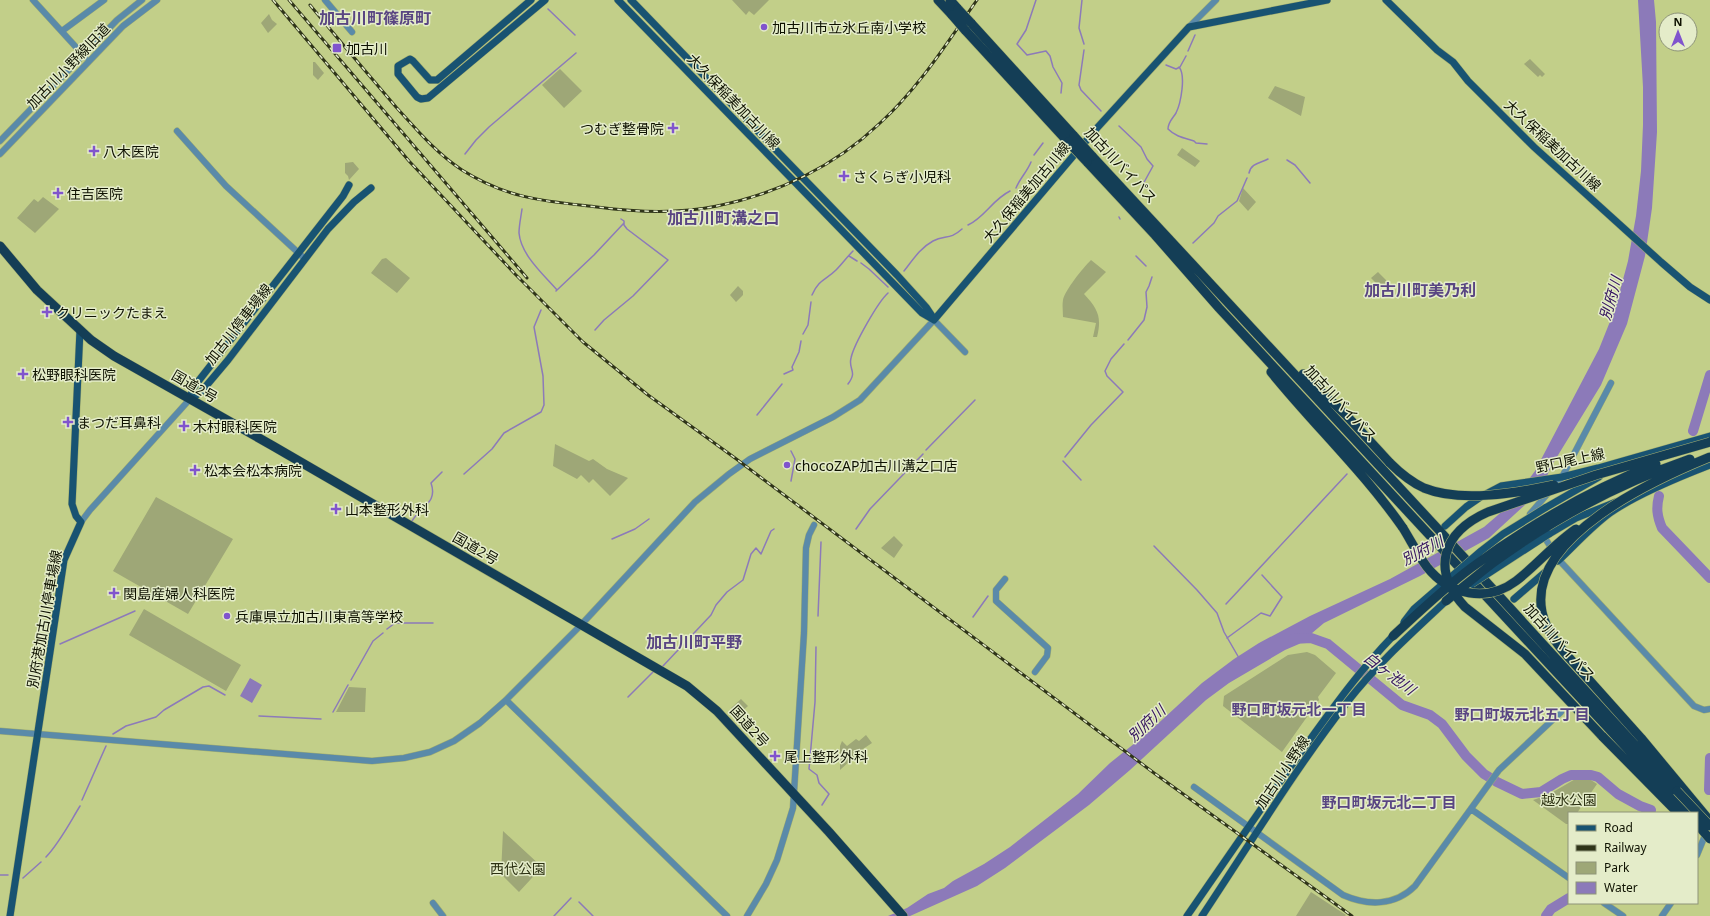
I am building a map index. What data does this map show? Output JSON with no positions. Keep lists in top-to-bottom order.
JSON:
{
  "streets": {
    "highway": ["加古川バイパス", "国道2号"],
    "main road": [
      "大久保稲美加古川線",
      "加古川停車場線",
      "野口尾上線",
      "別府港加古川停車場線",
      "加古川小野線"
    ],
    "street": ["加古川小野線旧道"]
  },
  "crossings": [
    ["加古川停車場線", "国道2号"],
    ["野口尾上線", "加古川小野線"]
  ],
  "districts": [
    "加古川町篠原町",
    "加古川町溝之口",
    "加古川町美乃利",
    "加古川町平野",
    "野口町坂元北一丁目",
    "野口町坂元北五丁目",
    "野口町坂元北二丁目"
  ],
  "water": ["別府川", "白ヶ池川"],
  "parks": ["越水公園", "西代公園"],
  "places": {
    "other": ["加古川市立氷丘南小学校", "chocoZAP加古川溝之口店", "兵庫県立加古川東高等学校"],
    "transit": ["加古川"],
    "health": [
      "つむぎ整骨院",
      "八木医院",
      "さくらぎ小児科",
      "住吉医院",
      "クリニックたまえ",
      "松野眼科医院",
      "まつだ耳鼻科",
      "木村眼科医院",
      "松本会松本病院",
      "山本整形外科",
      "関島産婦人科医院",
      "尾上整形外科"
    ]
  },
  "legend": [
    "Road",
    "Railway",
    "Park",
    "Water"
  ],
  "north": "top"
}
